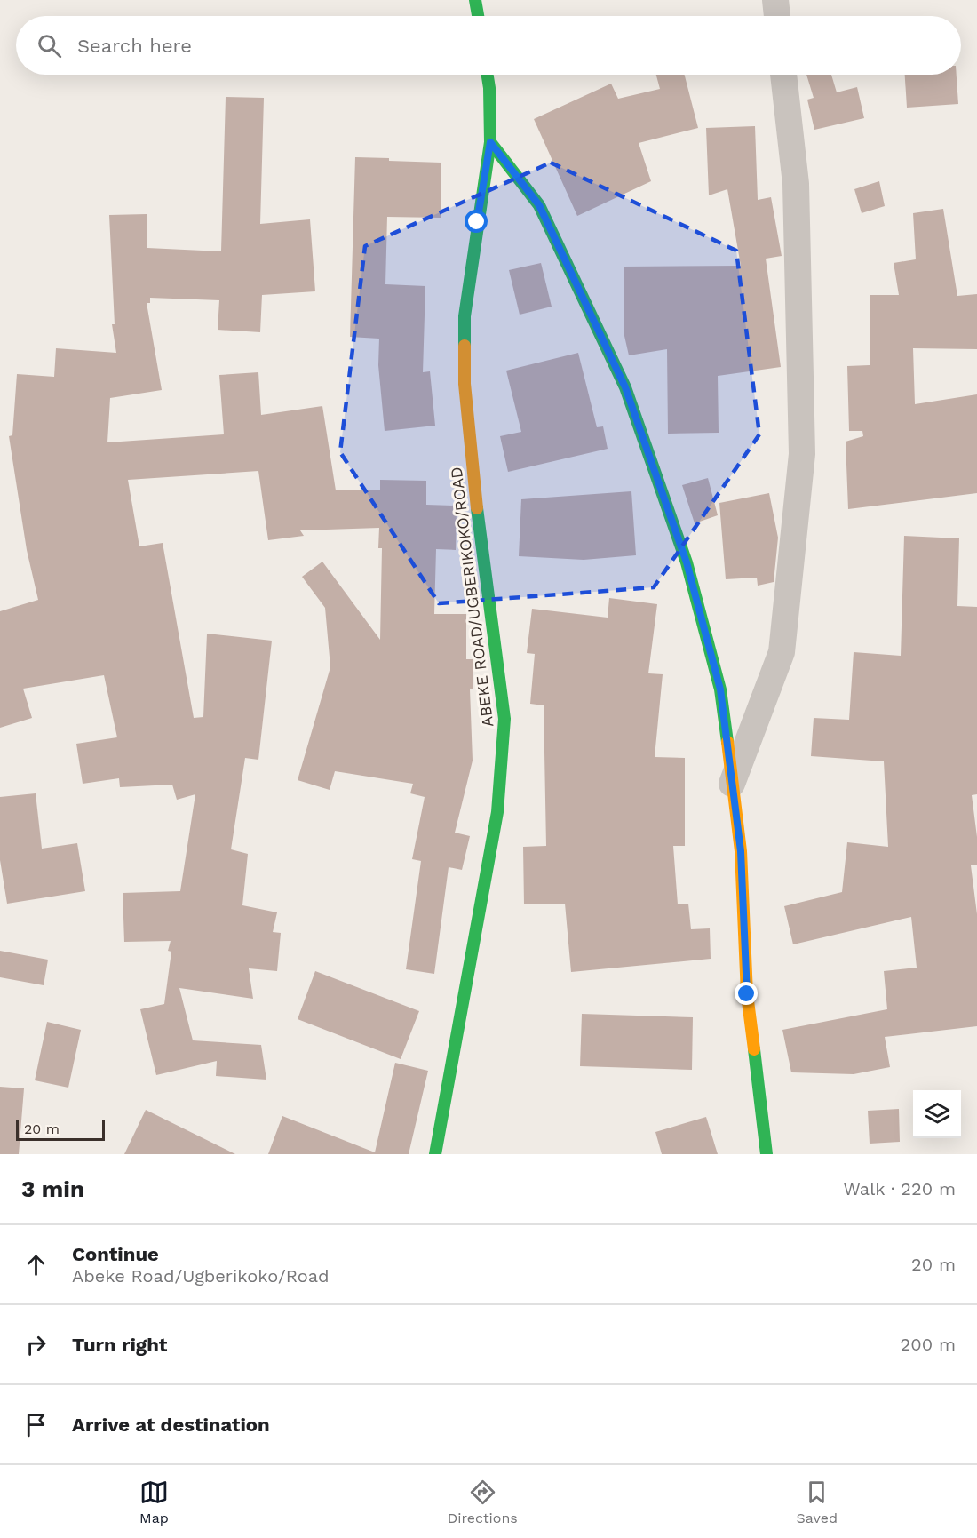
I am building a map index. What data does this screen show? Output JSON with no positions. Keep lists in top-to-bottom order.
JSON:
{
  "streets": {
    "street": ["ABEKE ROAD/UGBERIKOKO/ROAD"]
  },
  "scale_bar": "20 m",
  "page": {
    "search": "Search here",
    "scale": "20 m",
    "heading": ["3 min", "Walk · 220 m"],
    "list": [
      ["Continue", "Abeke Road/Ugberikoko/Road", "20 m"],
      ["Turn right", "200 m"],
      "Arrive at destination"
    ],
    "nav": ["Map", "Directions", "Saved"]
  }
}
